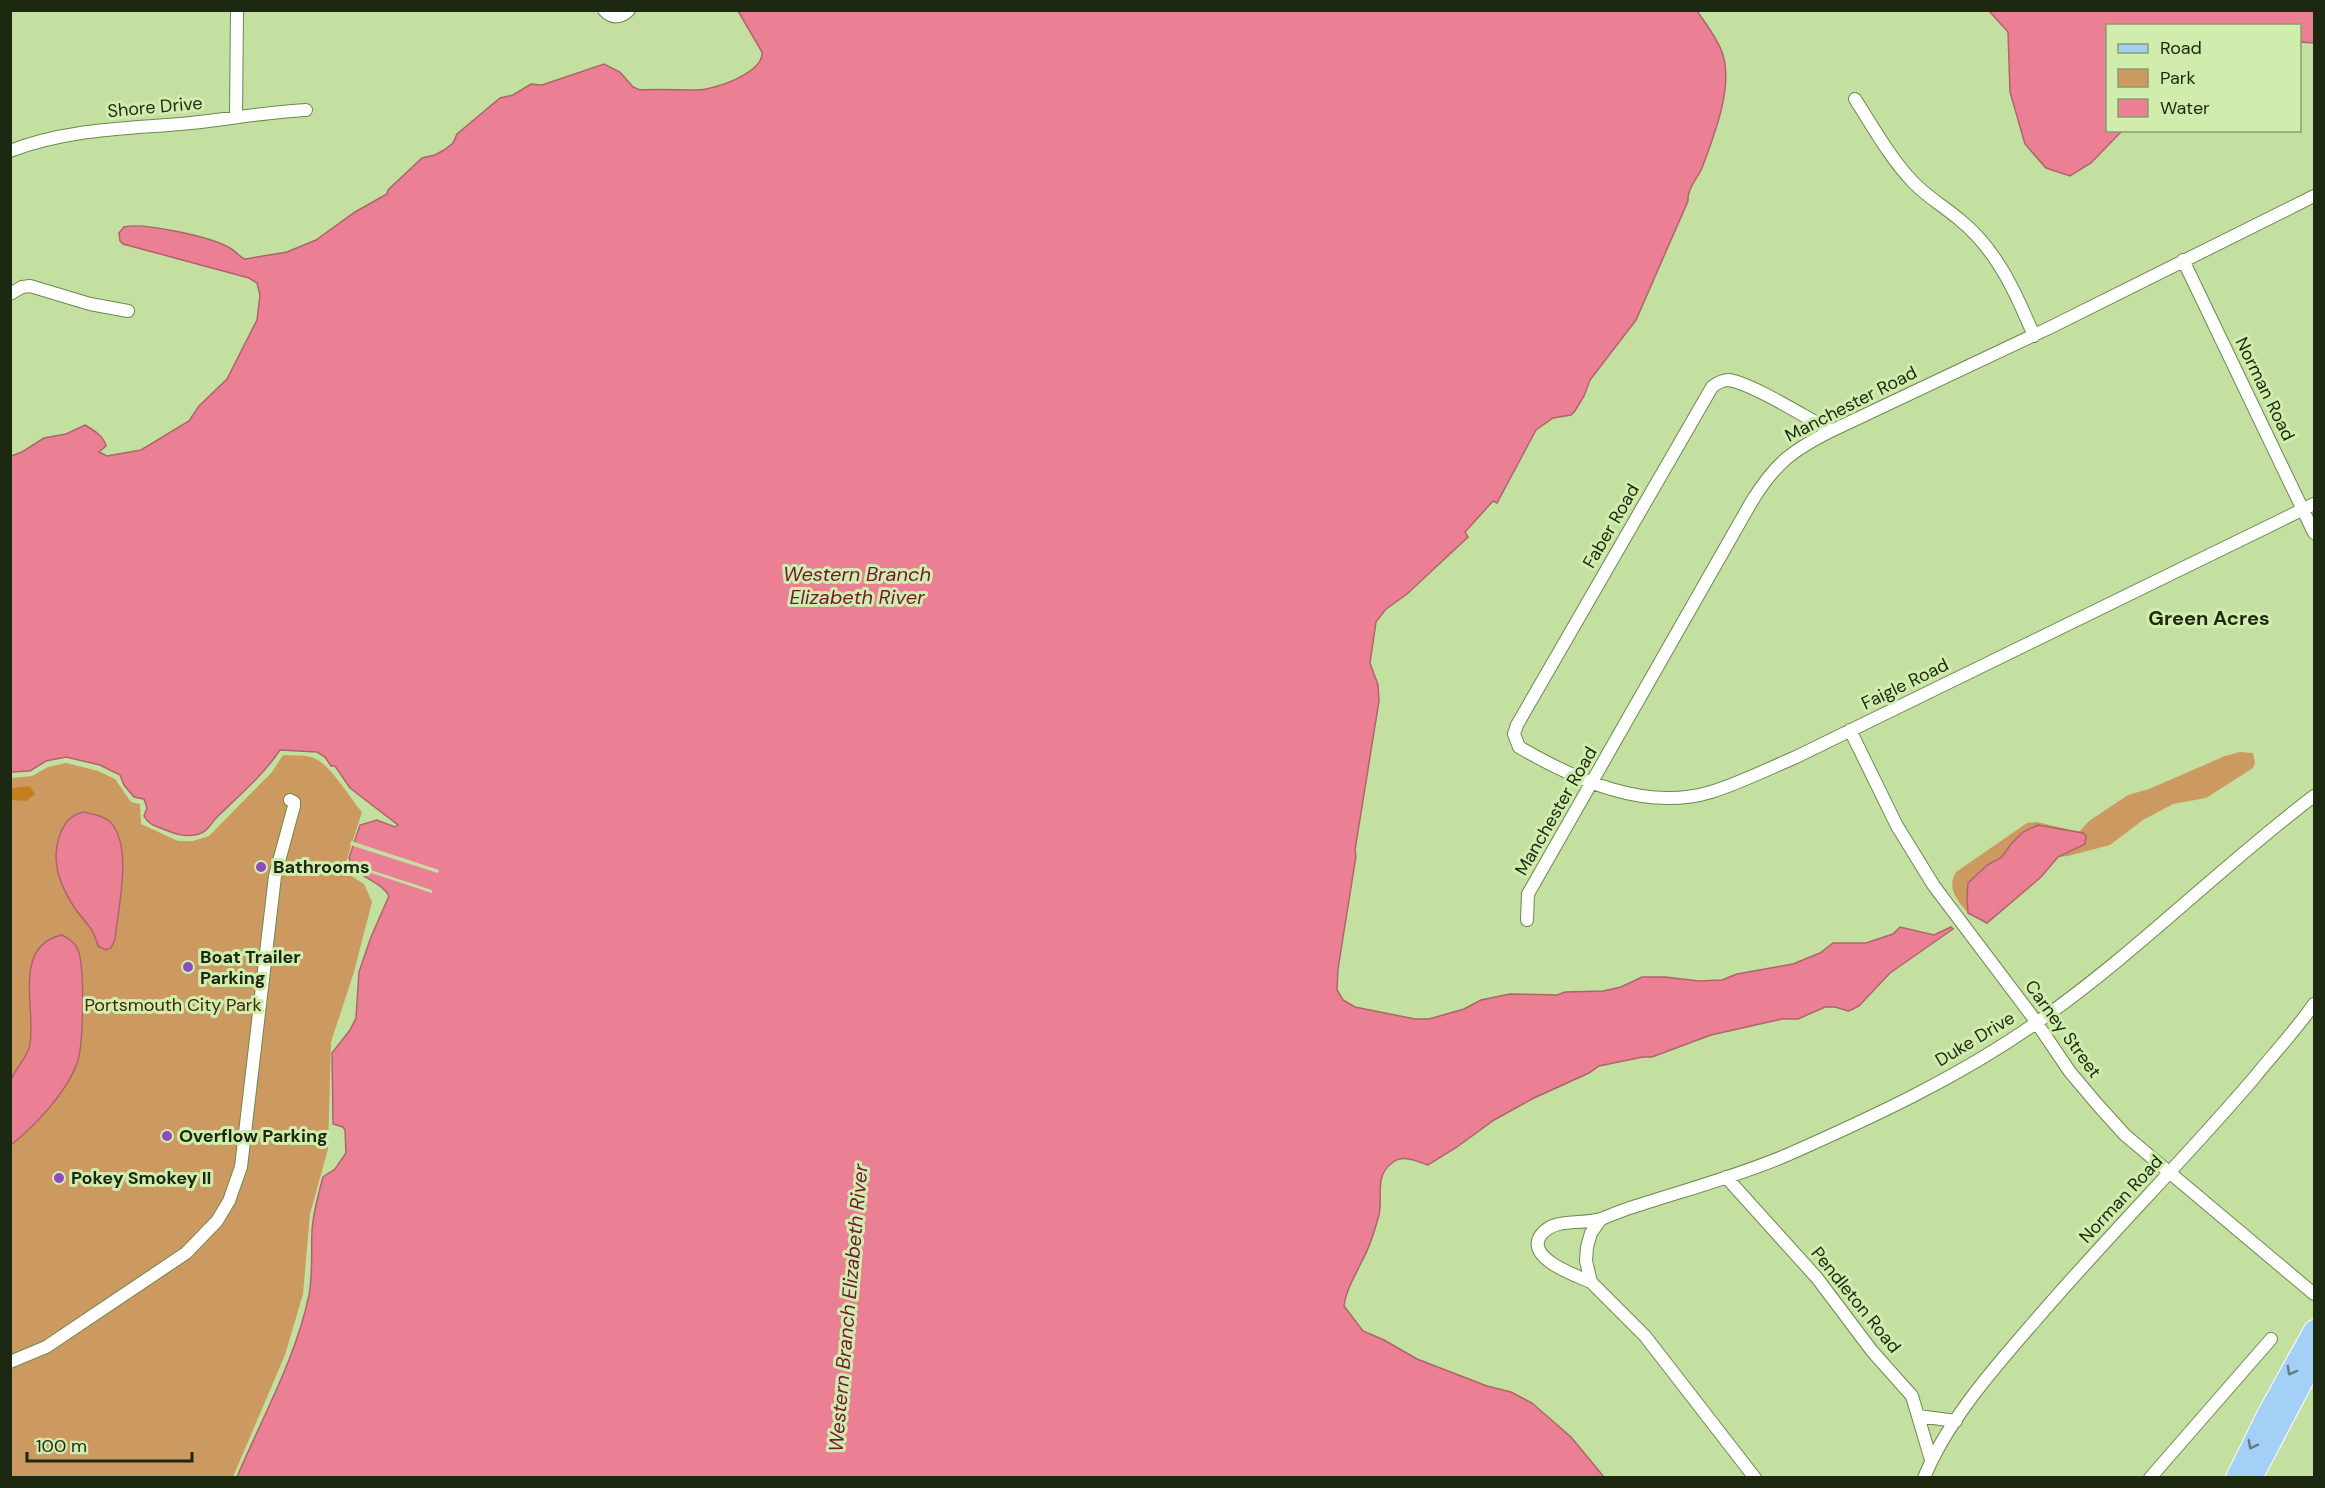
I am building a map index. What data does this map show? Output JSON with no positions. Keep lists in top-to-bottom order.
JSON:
{
  "streets": {
    "street": [
      "Shore Drive",
      "Norman Road",
      "Manchester Road",
      "Faber Road",
      "Faigle Road",
      "Carney Street",
      "Duke Drive",
      "Pendleton Road"
    ]
  },
  "crossings": [
    ["Norman Road", "Manchester Road"],
    ["Norman Road", "Faigle Road"],
    ["Norman Road", "Carney Street"],
    ["Norman Road", "Pendleton Road"],
    ["Manchester Road", "Faber Road"],
    ["Manchester Road", "Faigle Road"],
    ["Faber Road", "Faigle Road"],
    ["Faigle Road", "Carney Street"],
    ["Carney Street", "Duke Drive"],
    ["Duke Drive", "Pendleton Road"]
  ],
  "districts": ["Green Acres"],
  "water": ["Western Branch Elizabeth River"],
  "parks": ["Portsmouth City Park"],
  "places": [
    "Bathrooms",
    "Boat Trailer Parking",
    "Overflow Parking",
    "Pokey Smokey II"
  ],
  "legend": ["Road", "Park", "Water"],
  "scale_bar": "100 m"
}
